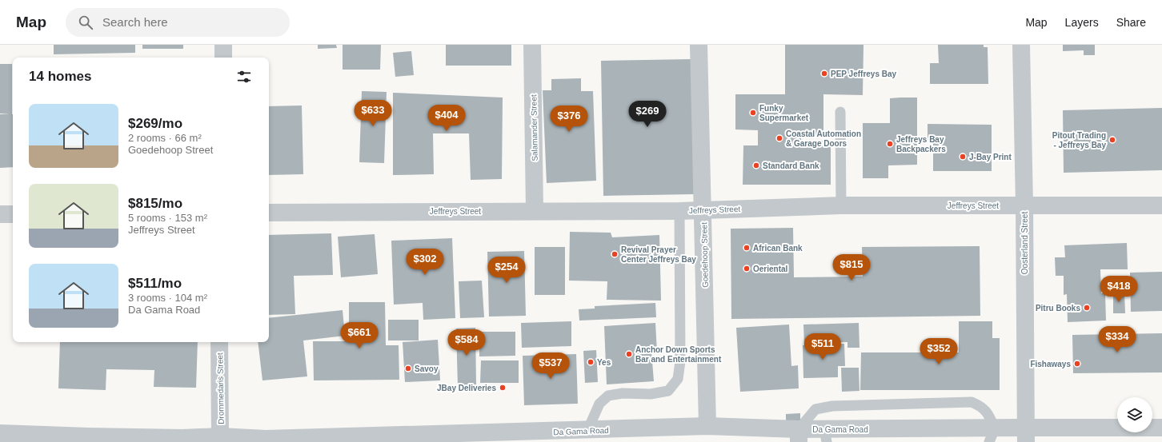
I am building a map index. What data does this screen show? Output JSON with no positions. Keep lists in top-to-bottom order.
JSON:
{
  "streets": {
    "street": [
      "Salamander Street",
      "Jeffreys Street",
      "Oosterland Street",
      "Goedehoop Street",
      "Drommedaris Street",
      "Da Gama Road"
    ]
  },
  "crossings": [
    ["Salamander Street", "Jeffreys Street"],
    ["Jeffreys Street", "Oosterland Street"],
    ["Jeffreys Street", "Goedehoop Street"],
    ["Oosterland Street", "Da Gama Road"],
    ["Goedehoop Street", "Da Gama Road"],
    ["Drommedaris Street", "Da Gama Road"]
  ],
  "places": [
    "PEP Jeffreys Bay",
    "Funky Supermarket",
    "Coastal Automation & Garage Doors",
    "Pitout Trading - Jeffreys Bay",
    "Jeffreys Bay Backpackers",
    "J-Bay Print",
    "Standard Bank",
    "African Bank",
    "Revival Prayer Center Jeffreys Bay",
    "Oeriental",
    "Pitru Books",
    "Anchor Down Sports Bar and Entertainment",
    "Yes",
    "Fishaways",
    "Savoy",
    "JBay Deliveries"
  ],
  "page": {
    "header": "Map",
    "search": "Search here",
    "nav": ["Map", "Layers", "Share"],
    "heading": "14 homes",
    "list": [
      {
        "name": "$269/mo",
        "note": "2 rooms · 66 m² · Goedehoop Street"
      },
      {
        "name": "$815/mo",
        "note": "5 rooms · 153 m² · Jeffreys Street"
      },
      {
        "name": "$511/mo",
        "note": "3 rooms · 104 m² · Da Gama Road"
      }
    ],
    "price": [
      "$633",
      "$269",
      "$404",
      "$376",
      "$302",
      "$815",
      "$254",
      "$418",
      "$661",
      "$334",
      "$584",
      "$511",
      "$352",
      "$537"
    ]
  }
}
